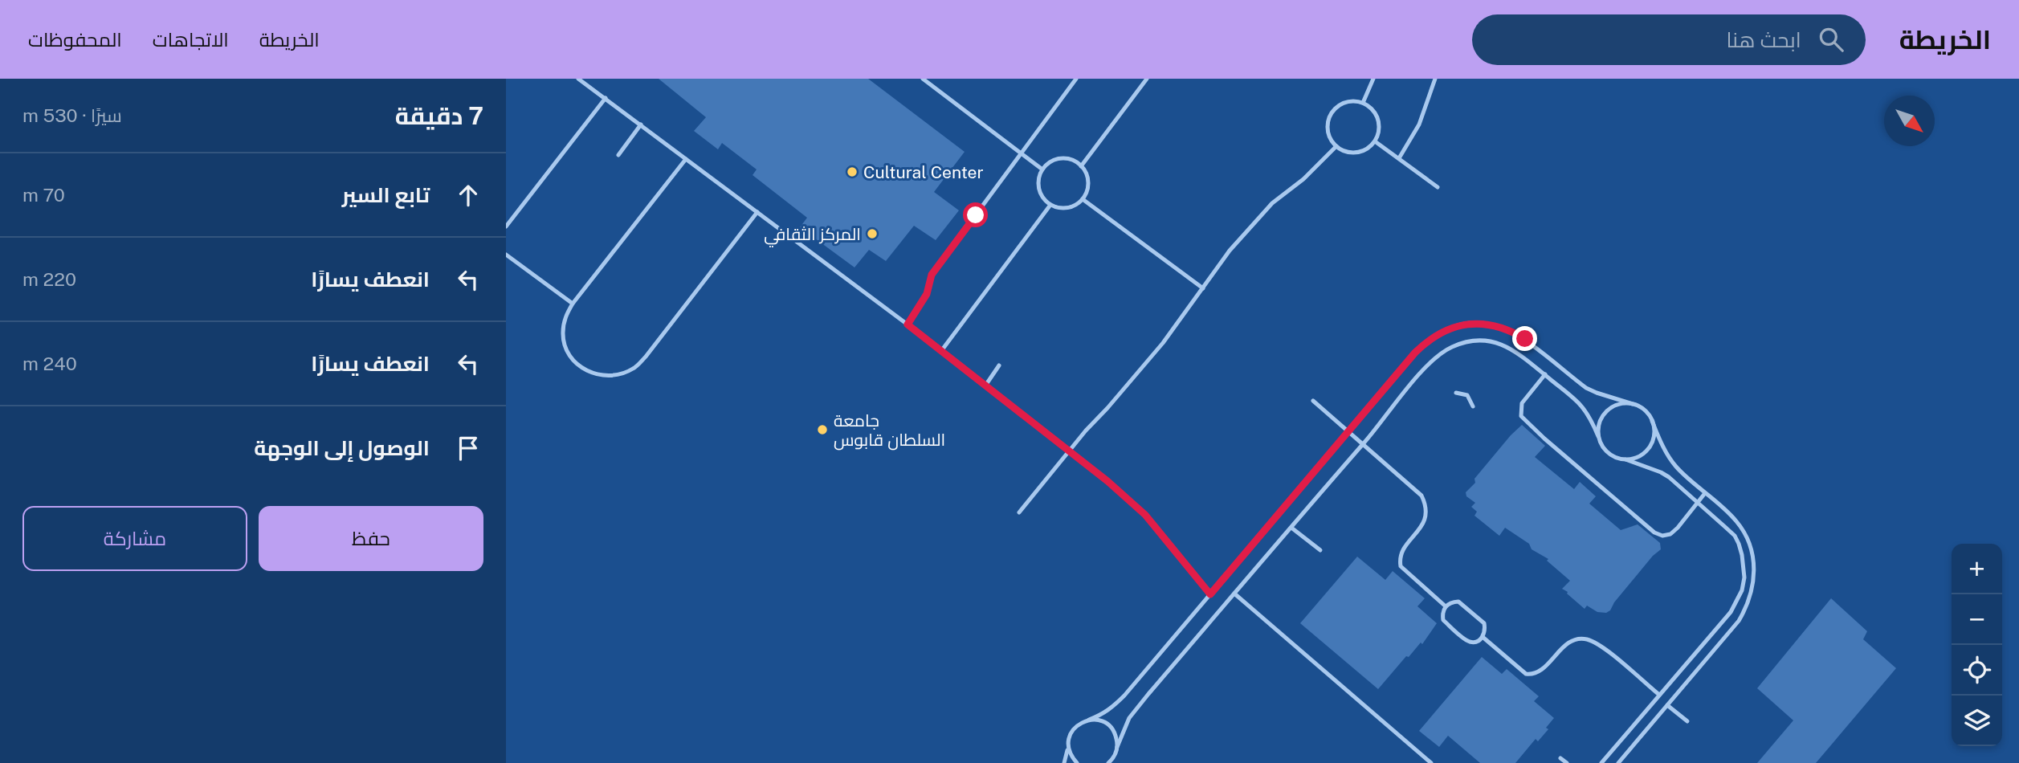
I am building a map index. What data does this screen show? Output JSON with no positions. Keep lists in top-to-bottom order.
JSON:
{
  "places": ["Cultural Center", "المركز الثقافي", "جامعة السلطان قابوس"],
  "north": "bottom right",
  "page": {
    "header": "الخريطة",
    "search": "ابحث هنا",
    "nav": ["الخريطة", "الاتجاهات", "المحفوظات"],
    "heading": ["7 دقيقة", "سيرًا · 530 m"],
    "list": [
      ["تابع السير", "70 m"],
      ["انعطف يسارًا", "220 m"],
      ["انعطف يسارًا", "240 m"],
      "الوصول إلى الوجهة"
    ],
    "buttons": ["حفظ", "مشاركة"],
    "map_buttons": ["+", "−"]
  }
}
